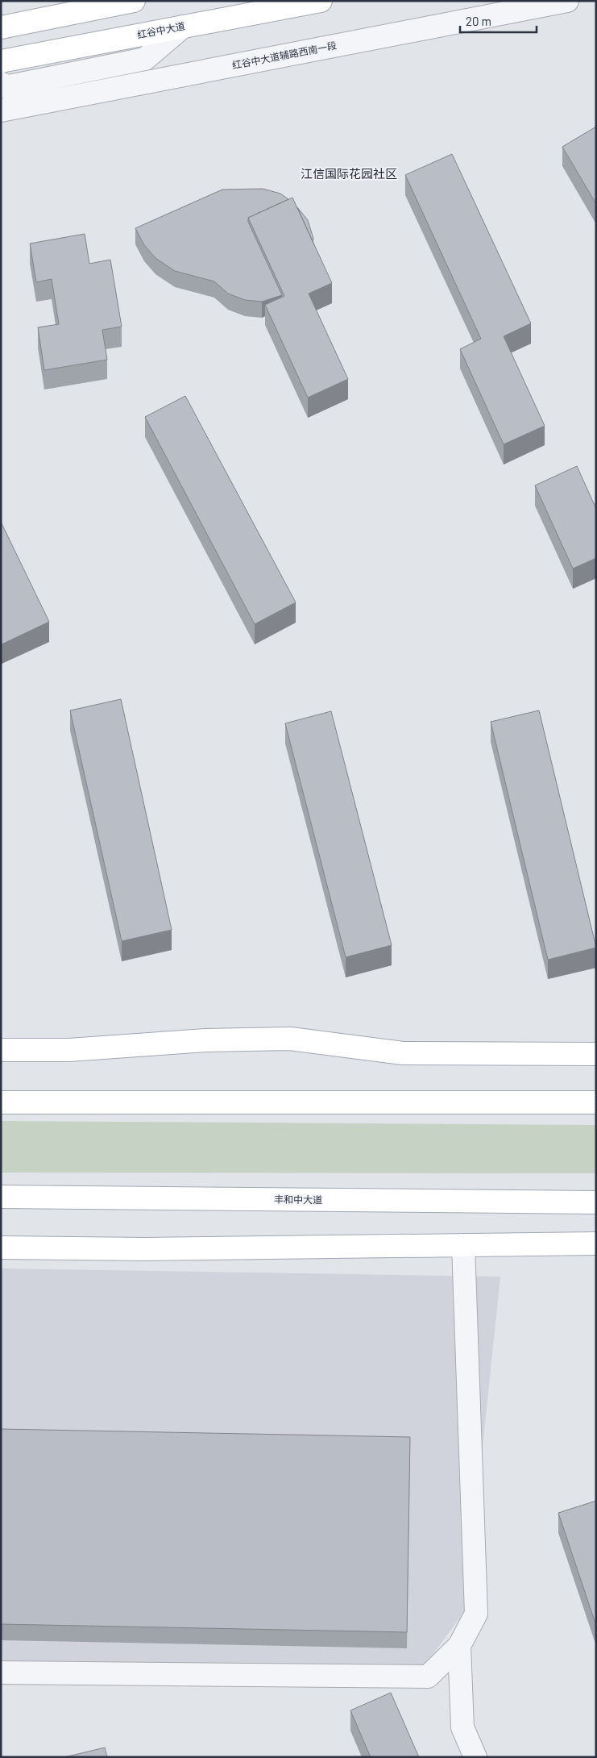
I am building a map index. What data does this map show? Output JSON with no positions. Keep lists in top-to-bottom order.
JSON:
{
  "streets": {
    "main road": ["红谷中大道", "丰和中大道"],
    "street": ["红谷中大道辅路西南一段"]
  },
  "districts": ["江信国际花园社区"],
  "scale_bar": "20 m"
}
